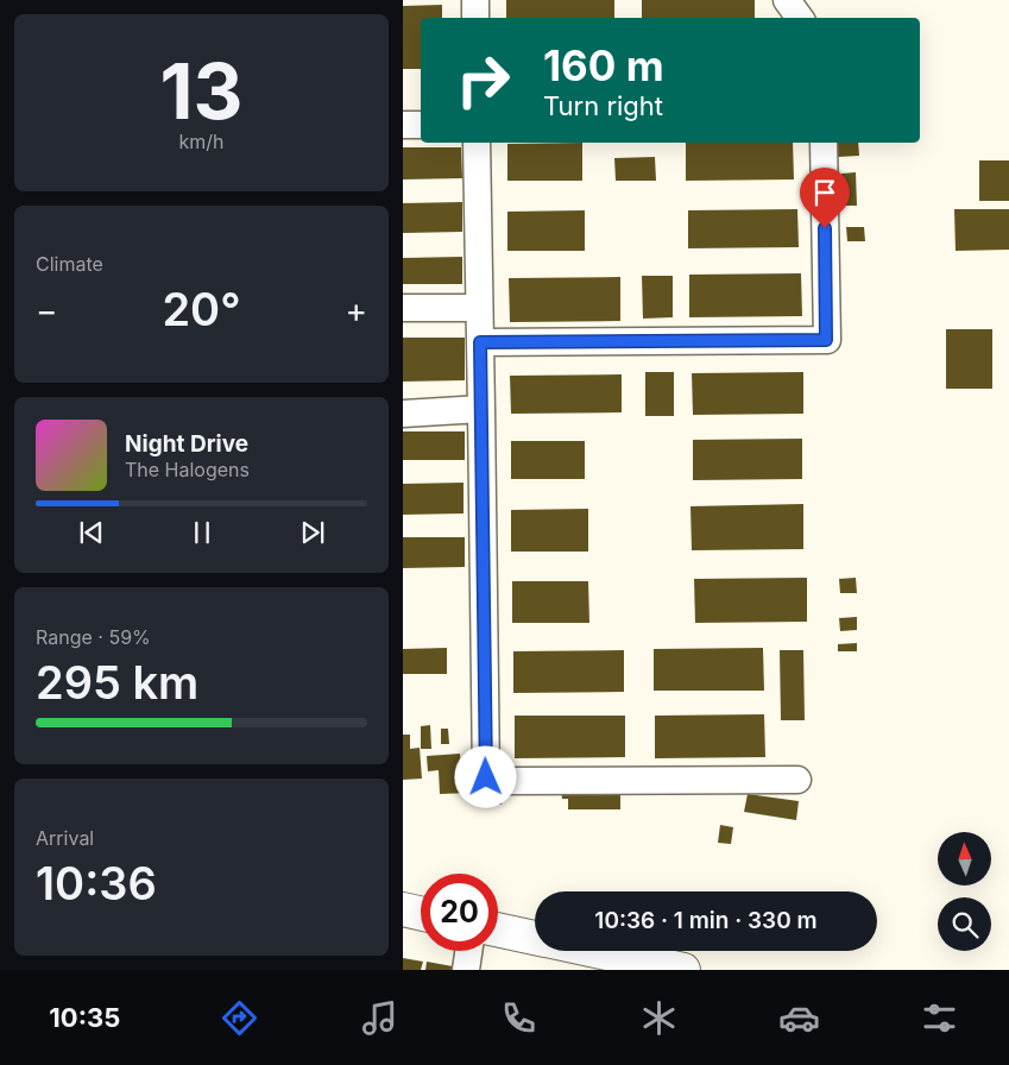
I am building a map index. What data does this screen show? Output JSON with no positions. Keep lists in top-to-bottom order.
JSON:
{
  "north": "top",
  "page": {
    "tile": [
      ["13", "km/h"],
      "Climate",
      ["Range · 59%", "295 km"],
      ["Arrival", "10:36"]
    ],
    "turn": ["160 m", "Turn right"],
    "heat": ["−", "20°", "+"],
    "song": ["Night Drive", "The Halogens"],
    "limit": "20",
    "trip": "10:36 · 1 min · 330 m",
    "tabs": "10:35"
  }
}
